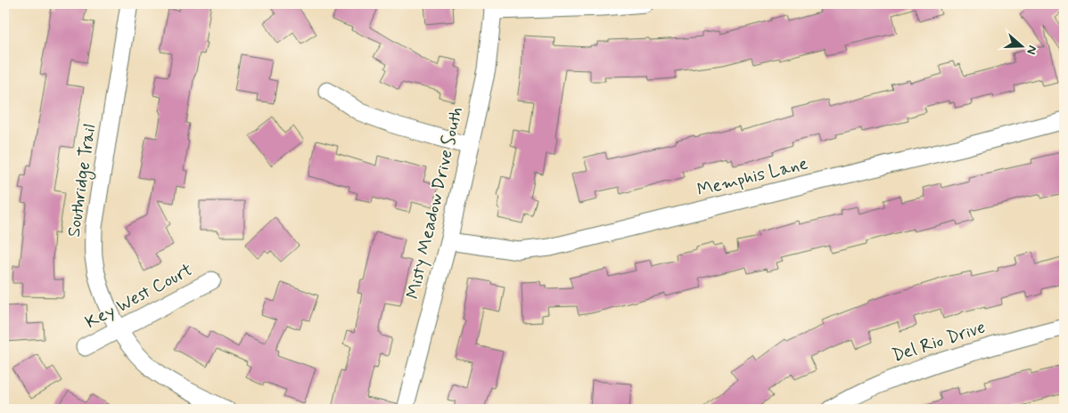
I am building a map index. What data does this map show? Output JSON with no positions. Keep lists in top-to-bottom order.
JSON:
{
  "streets": {
    "street": [
      "Memphis Lane",
      "Southridge Trail",
      "Misty Meadow Drive South",
      "Key West Court",
      "Del Rio Drive"
    ]
  },
  "crossings": [
    ["Memphis Lane", "Misty Meadow Drive South"],
    ["Southridge Trail", "Key West Court"]
  ],
  "north": "right"
}
